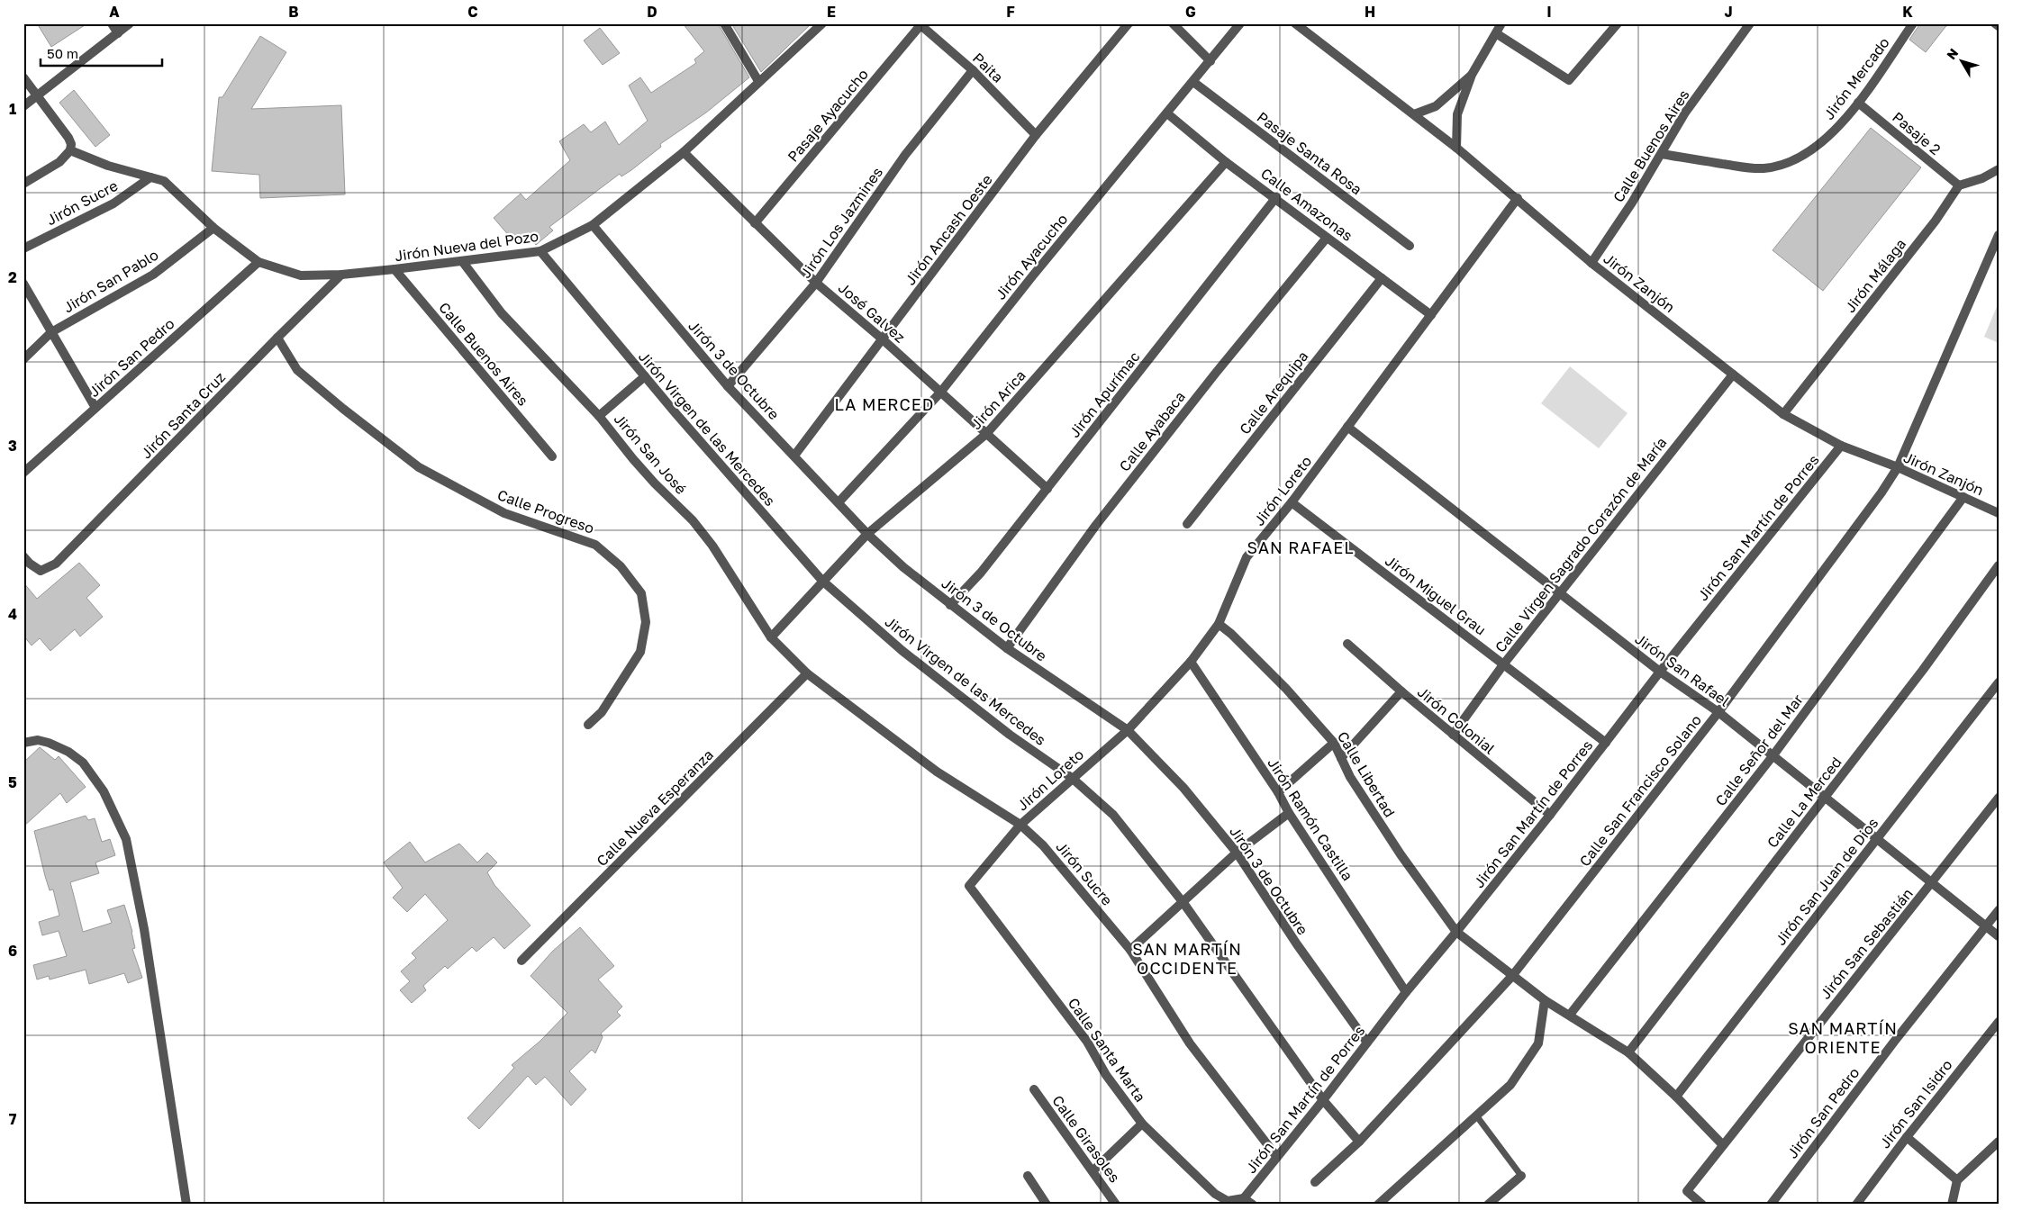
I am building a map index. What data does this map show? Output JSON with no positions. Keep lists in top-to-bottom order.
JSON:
{
  "streets": {
    "street": [
      "Paita",
      "Jirón Mercado",
      "Pasaje Ayacucho",
      "Pasaje 2",
      "Calle Buenos Aires",
      "Pasaje Santa Rosa",
      "Jirón Sucre",
      "Calle Amazonas",
      "Jirón Los Jazmines",
      "Jirón Ancash Oeste",
      "Jirón Nueva del Pozo",
      "Jirón Ayacucho",
      "Jirón Málaga",
      "Jirón San Pablo",
      "Jirón Zanjón",
      "José Galvez",
      "Jirón San Pedro",
      "Jirón 3 de Octubre",
      "Calle Arequipa",
      "Jirón Apurímac",
      "Jirón Arica",
      "Jirón Santa Cruz",
      "Jirón Virgen de las Mercedes",
      "Calle Ayabaca",
      "Jirón San José",
      "Jirón Loreto",
      "Calle Progreso",
      "Jirón San Martín de Porres",
      "Calle Virgen Sagrado Corazón de María",
      "Jirón Miguel Grau",
      "Jirón San Rafael",
      "Jirón Colonial",
      "Calle Señor del Mar",
      "Calle Libertad",
      "Calle San Francisco Solano",
      "Calle La Merced",
      "Calle Nueva Esperanza",
      "Jirón Ramón Castilla",
      "Jirón San Juan de Dios",
      "Jirón San Sebastián",
      "Calle Santa Marta",
      "Jirón San Isidro",
      "Calle Girasoles"
    ]
  },
  "crossings": [
    ["Paita", "Pasaje Ayacucho"],
    ["Paita", "Jirón Los Jazmines"],
    ["Paita", "Jirón Ancash Oeste"],
    ["Jirón Mercado", "Pasaje 2"],
    ["Jirón Mercado", "Calle Buenos Aires"],
    ["Pasaje Ayacucho", "José Galvez"],
    ["Pasaje 2", "Jirón Málaga"],
    ["Calle Buenos Aires", "Jirón Nueva del Pozo"],
    ["Calle Buenos Aires", "Jirón Zanjón"],
    ["Pasaje Santa Rosa", "Jirón Ayacucho"],
    ["Jirón Sucre", "Jirón Nueva del Pozo"],
    ["Jirón Sucre", "Jirón San José"],
    ["Jirón Sucre", "Jirón Loreto"],
    ["Jirón Sucre", "Jirón San Martín de Porres"],
    ["Jirón Sucre", "Calle Nueva Esperanza"],
    ["Calle Amazonas", "Jirón Ayacucho"],
    ["Calle Amazonas", "Calle Arequipa"],
    ["Calle Amazonas", "Jirón Apurímac"],
    ["Calle Amazonas", "Jirón Arica"],
    ["Calle Amazonas", "Calle Ayabaca"],
    ["Calle Amazonas", "Jirón Loreto"],
    ["Jirón Los Jazmines", "José Galvez"],
    ["Jirón Los Jazmines", "Jirón 3 de Octubre"],
    ["Jirón Ancash Oeste", "José Galvez"],
    ["Jirón Ancash Oeste", "Jirón 3 de Octubre"],
    ["Jirón Nueva del Pozo", "Jirón San Pablo"],
    ["Jirón Nueva del Pozo", "José Galvez"],
    ["Jirón Nueva del Pozo", "Jirón San Pedro"],
    ["Jirón Nueva del Pozo", "Jirón 3 de Octubre"],
    ["Jirón Nueva del Pozo", "Jirón Santa Cruz"],
    ["Jirón Nueva del Pozo", "Jirón Virgen de las Mercedes"],
    ["Jirón Nueva del Pozo", "Jirón San José"],
    ["Jirón Ayacucho", "José Galvez"],
    ["Jirón Ayacucho", "Jirón 3 de Octubre"],
    ["Jirón Málaga", "Jirón Zanjón"],
    ["Jirón Zanjón", "Jirón Loreto"],
    ["Jirón Zanjón", "Jirón San Martín de Porres"],
    ["Jirón Zanjón", "Calle Virgen Sagrado Corazón de María"],
    ["Jirón Zanjón", "Calle Señor del Mar"],
    ["Jirón Zanjón", "Calle San Francisco Solano"],
    ["José Galvez", "Jirón Apurímac"],
    ["José Galvez", "Jirón Arica"],
    ["Jirón San Pedro", "Jirón San Rafael"],
    ["Jirón 3 de Octubre", "Jirón Apurímac"],
    ["Jirón 3 de Octubre", "Jirón Arica"],
    ["Jirón 3 de Octubre", "Calle Ayabaca"],
    ["Jirón 3 de Octubre", "Jirón Loreto"],
    ["Jirón 3 de Octubre", "Jirón San Martín de Porres"],
    ["Jirón Arica", "Jirón Virgen de las Mercedes"],
    ["Jirón Arica", "Jirón San José"],
    ["Jirón Santa Cruz", "Calle Progreso"],
    ["Jirón Virgen de las Mercedes", "Jirón Loreto"],
    ["Jirón Virgen de las Mercedes", "Jirón San Martín de Porres"],
    ["Jirón Virgen de las Mercedes", "Calle San Francisco Solano"],
    ["Jirón San José", "Calle Nueva Esperanza"],
    ["Jirón Loreto", "Jirón Miguel Grau"],
    ["Jirón Loreto", "Jirón San Rafael"],
    ["Jirón Loreto", "Calle Libertad"],
    ["Jirón Loreto", "Jirón Ramón Castilla"],
    ["Jirón Loreto", "Calle Santa Marta"],
    ["Jirón San Martín de Porres", "Jirón Miguel Grau"],
    ["Jirón San Martín de Porres", "Jirón San Rafael"],
    ["Jirón San Martín de Porres", "Jirón Colonial"],
    ["Jirón San Martín de Porres", "Calle Libertad"],
    ["Jirón San Martín de Porres", "Jirón Ramón Castilla"],
    ["Jirón San Martín de Porres", "Calle Santa Marta"],
    ["Calle Virgen Sagrado Corazón de María", "Jirón Miguel Grau"],
    ["Calle Virgen Sagrado Corazón de María", "Jirón San Rafael"],
    ["Calle Virgen Sagrado Corazón de María", "Jirón Colonial"],
    ["Jirón San Rafael", "Calle Señor del Mar"],
    ["Jirón San Rafael", "Calle San Francisco Solano"],
    ["Jirón San Rafael", "Calle La Merced"],
    ["Jirón San Rafael", "Jirón San Juan de Dios"],
    ["Jirón San Rafael", "Jirón San Sebastián"],
    ["Calle Señor del Mar", "Calle Libertad"],
    ["Calle Libertad", "Calle San Francisco Solano"],
    ["Calle Libertad", "Calle La Merced"],
    ["Calle Libertad", "Jirón San Juan de Dios"],
    ["Calle Libertad", "Jirón San Sebastián"]
  ],
  "districts": [
    "LA MERCED",
    "SAN RAFAEL",
    "SAN MARTÍN OCCIDENTE",
    "SAN MARTÍN ORIENTE"
  ],
  "scale_bar": "50 m",
  "north": "top left",
  "grid": {
    "columns": [
      "A",
      "B",
      "C",
      "D",
      "E",
      "F",
      "G",
      "H",
      "I",
      "J",
      "K"
    ],
    "rows": [
      "1",
      "2",
      "3",
      "4",
      "5",
      "6",
      "7"
    ]
  }
}
